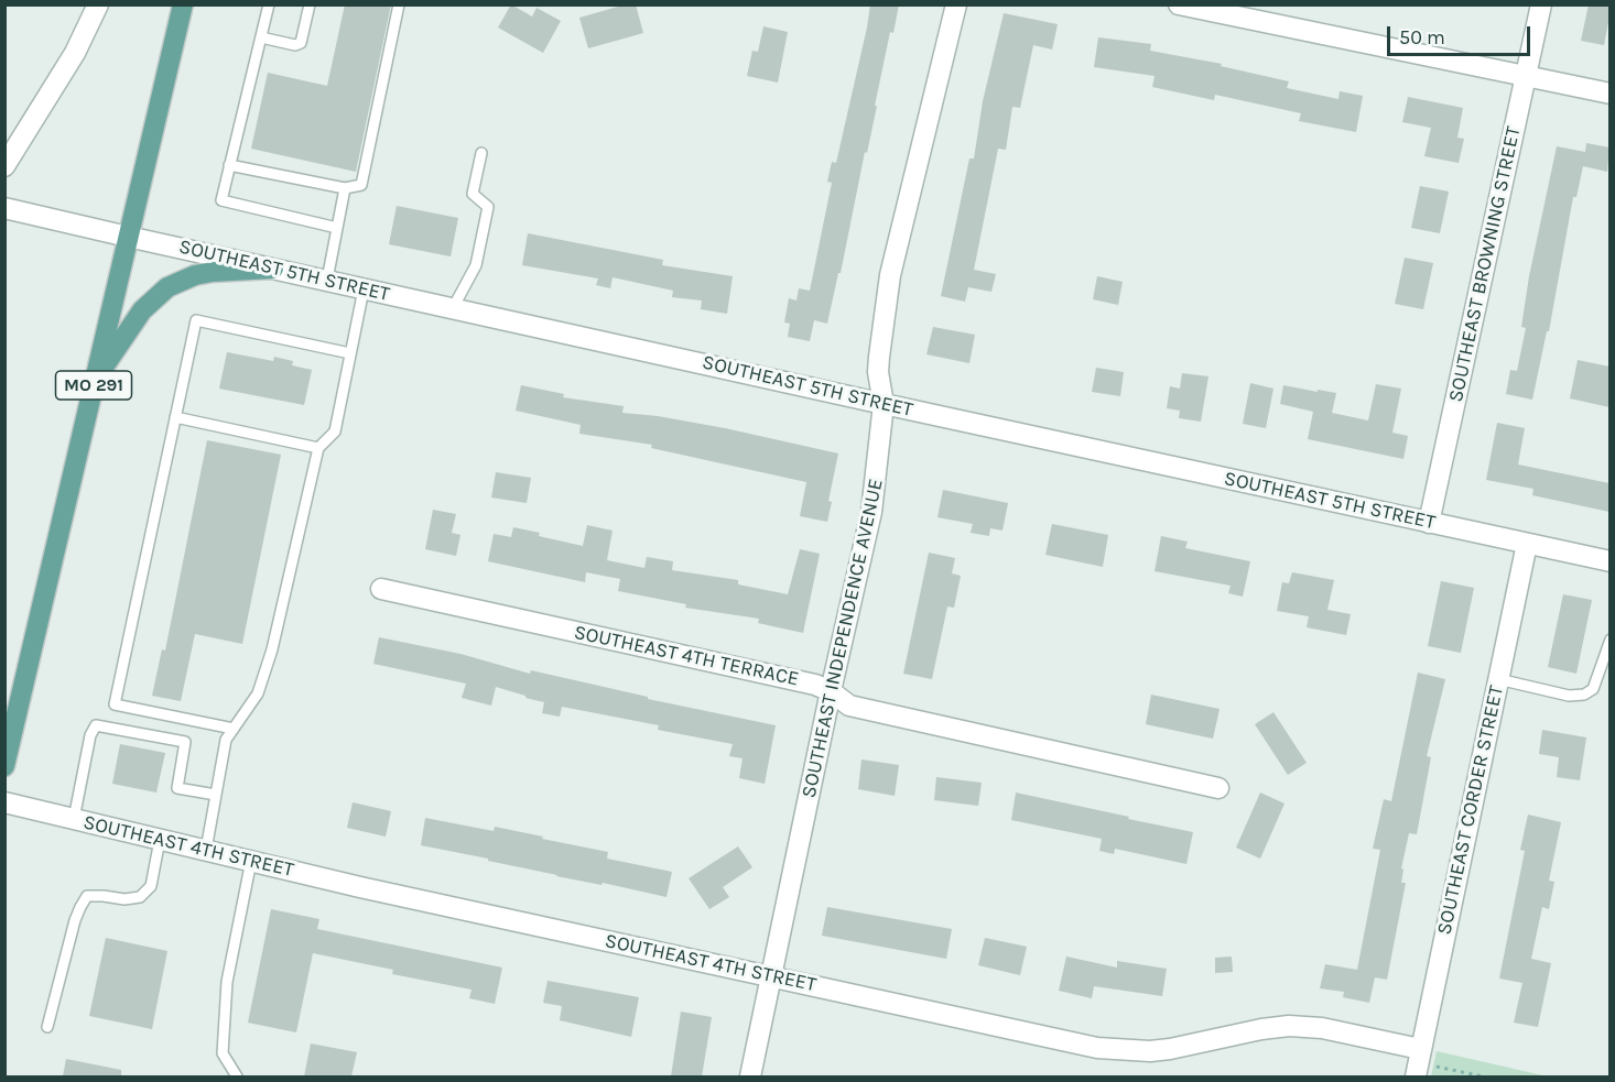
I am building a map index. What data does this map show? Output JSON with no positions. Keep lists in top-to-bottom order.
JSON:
{
  "streets": {
    "main road": ["MO 291"],
    "street": [
      "SOUTHEAST BROWNING STREET",
      "SOUTHEAST 5TH STREET",
      "SOUTHEAST INDEPENDENCE AVENUE",
      "SOUTHEAST 4TH TERRACE",
      "SOUTHEAST CORDER STREET",
      "SOUTHEAST 4TH STREET"
    ]
  },
  "crossings": [
    ["SOUTHEAST BROWNING STREET", "SOUTHEAST 5TH STREET"],
    ["SOUTHEAST 5TH STREET", "MO 291"],
    ["SOUTHEAST 5TH STREET", "SOUTHEAST INDEPENDENCE AVENUE"],
    ["SOUTHEAST 5TH STREET", "SOUTHEAST CORDER STREET"],
    ["SOUTHEAST INDEPENDENCE AVENUE", "SOUTHEAST 4TH TERRACE"],
    ["SOUTHEAST INDEPENDENCE AVENUE", "SOUTHEAST 4TH STREET"],
    ["SOUTHEAST CORDER STREET", "SOUTHEAST 4TH STREET"]
  ],
  "scale_bar": "50 m"
}
